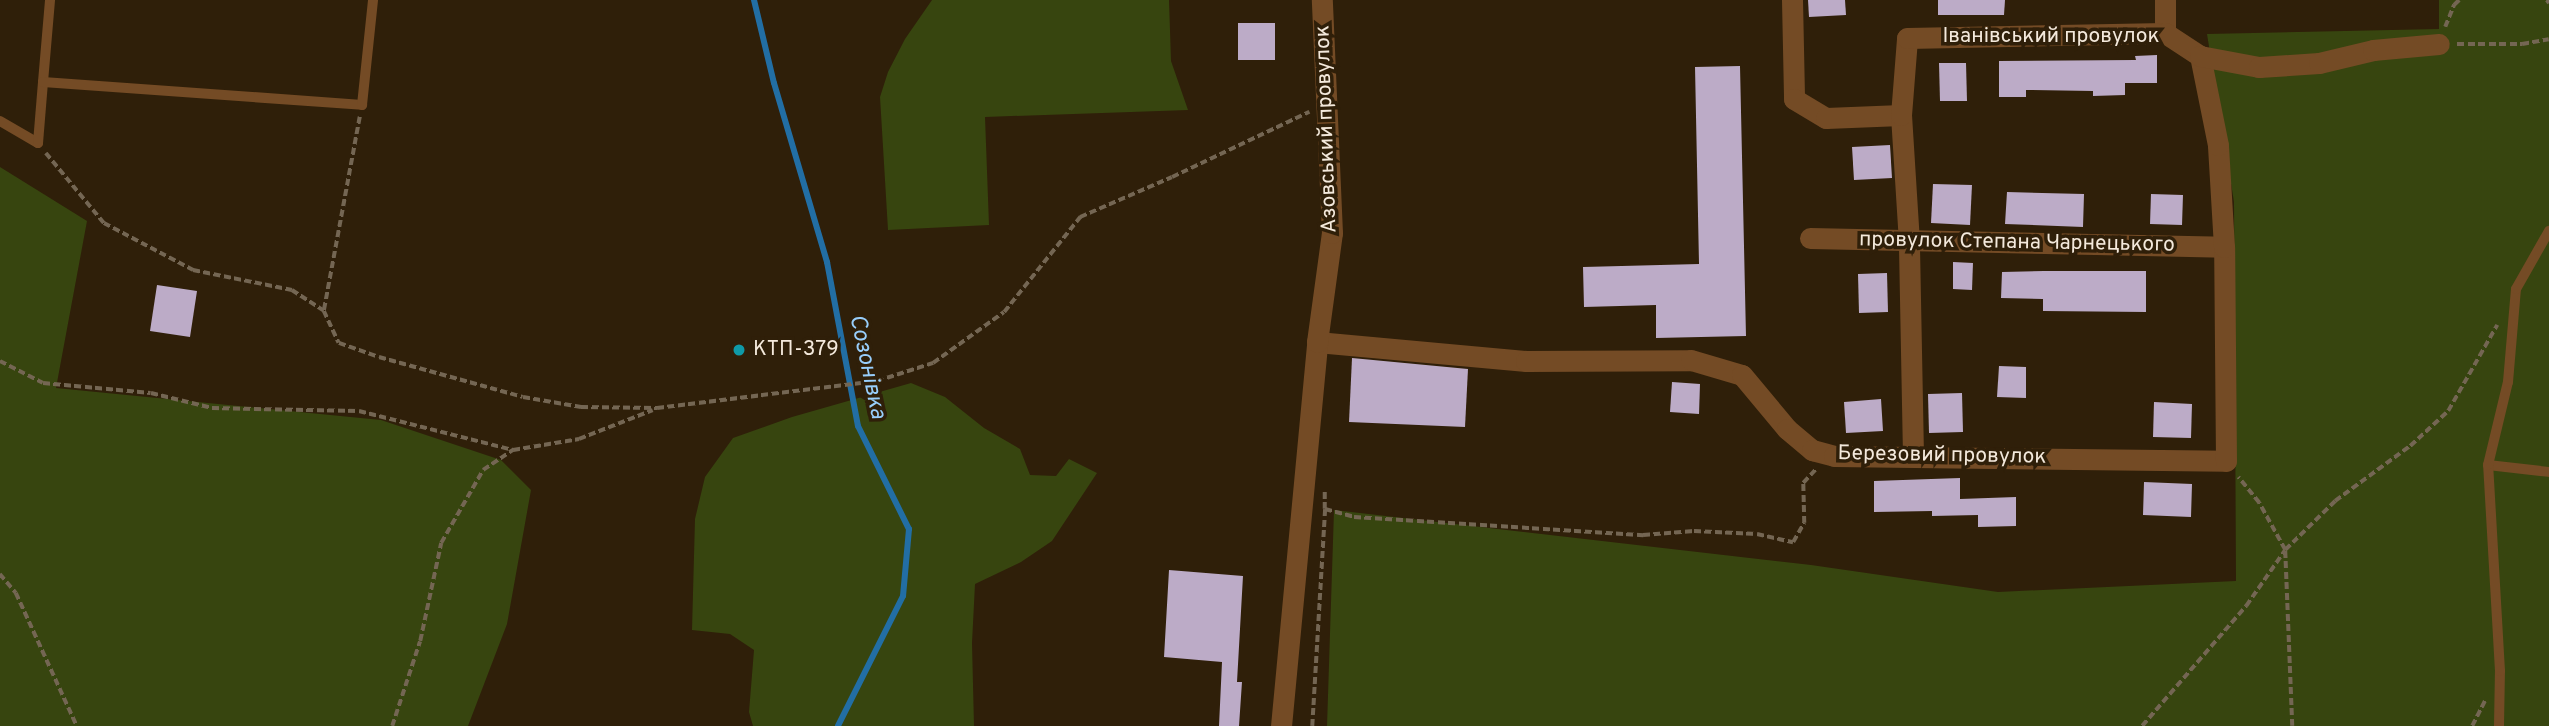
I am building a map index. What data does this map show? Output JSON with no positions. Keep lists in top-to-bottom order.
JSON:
{
  "streets": {
    "street": [
      "Іванівський провулок",
      "Азовський провулок",
      "провулок Степана Чарнецького",
      "Березовий провулок"
    ]
  },
  "crossings": [
    ["Азовський провулок", "Березовий провулок"]
  ],
  "water": ["Созонівка"],
  "places": ["КТП-379"]
}
